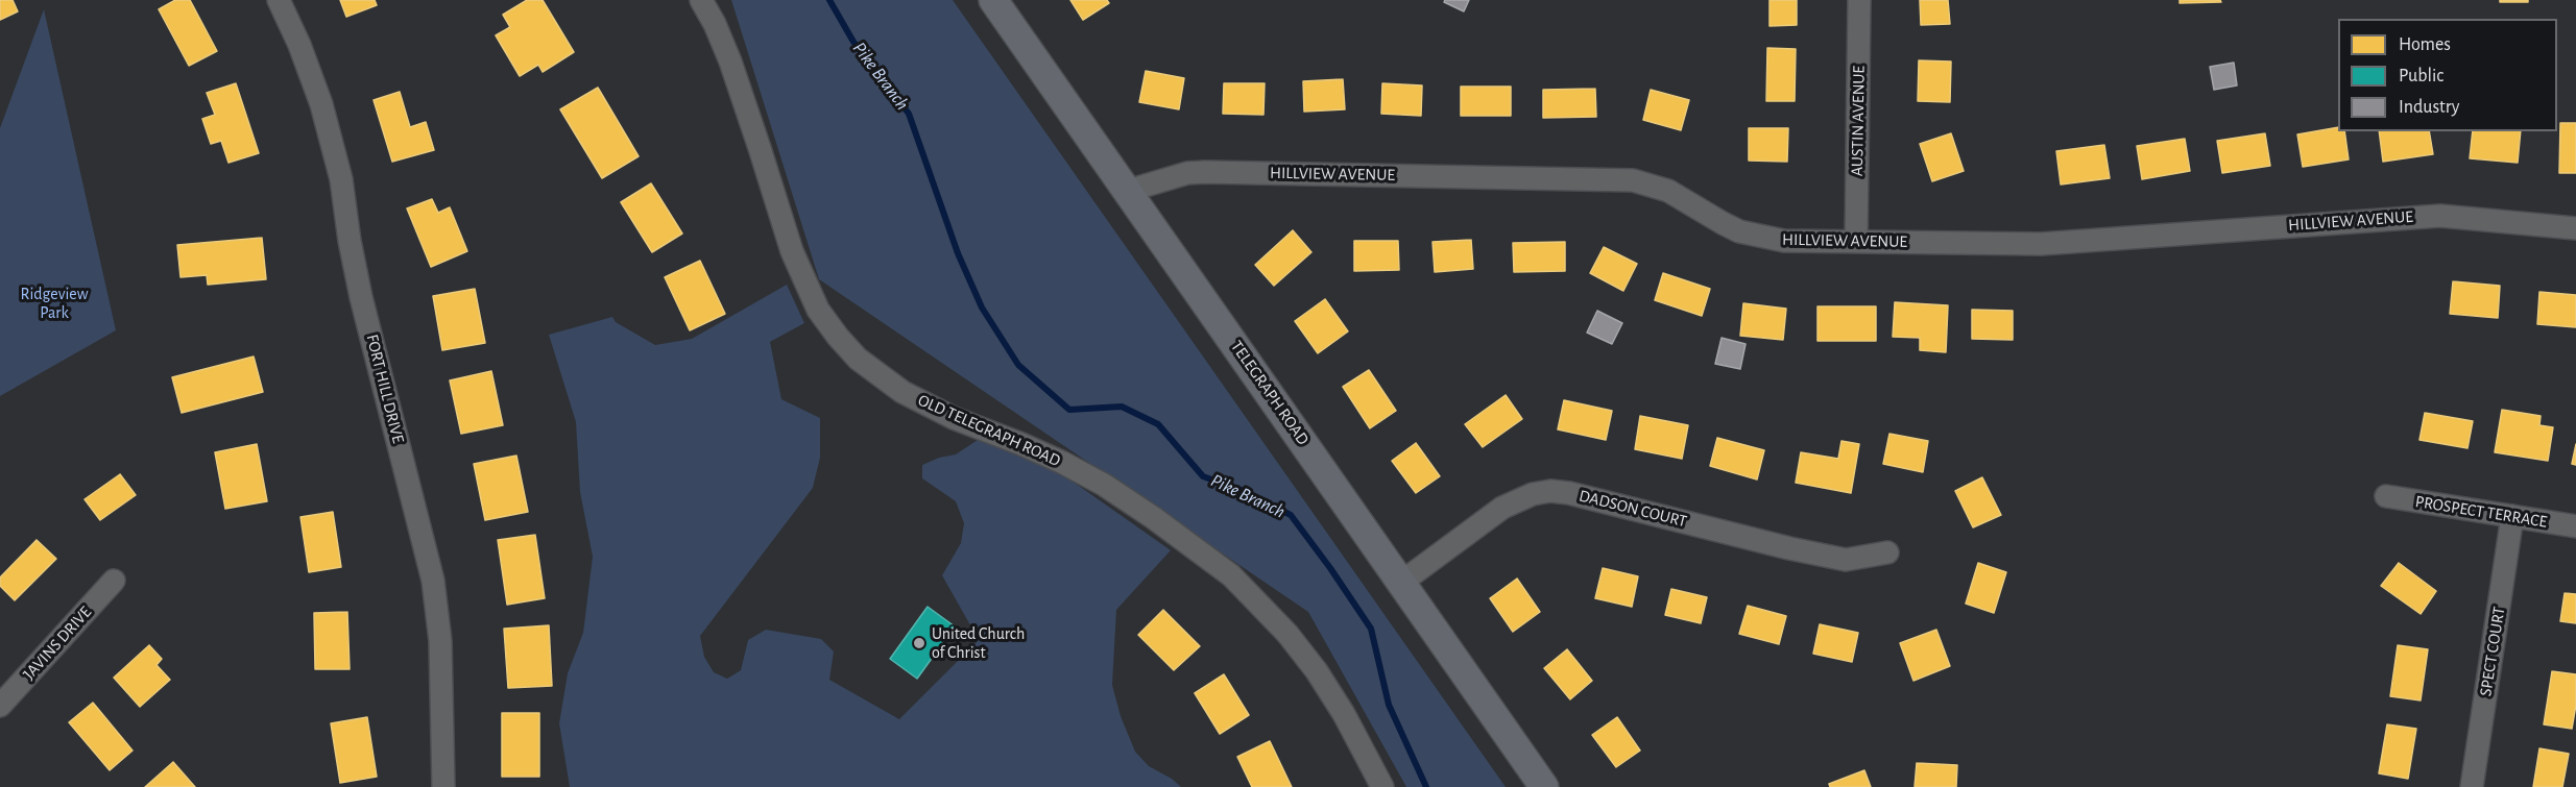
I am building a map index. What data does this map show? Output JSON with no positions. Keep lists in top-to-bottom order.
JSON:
{
  "streets": {
    "main road": ["TELEGRAPH ROAD"],
    "street": [
      "AUSTIN AVENUE",
      "HILLVIEW AVENUE",
      "FORT HILL DRIVE",
      "OLD TELEGRAPH ROAD",
      "DADSON COURT",
      "PROSPECT TERRACE",
      "JAVINS DRIVE",
      "SPECT COURT"
    ]
  },
  "crossings": [
    ["AUSTIN AVENUE", "HILLVIEW AVENUE"],
    ["HILLVIEW AVENUE", "TELEGRAPH ROAD"],
    ["TELEGRAPH ROAD", "DADSON COURT"],
    ["PROSPECT TERRACE", "SPECT COURT"]
  ],
  "water": ["Pike Branch"],
  "parks": ["Ridgeview Park"],
  "places": ["United Church of Christ"],
  "legend": ["Homes", "Public", "Industry"]
}
